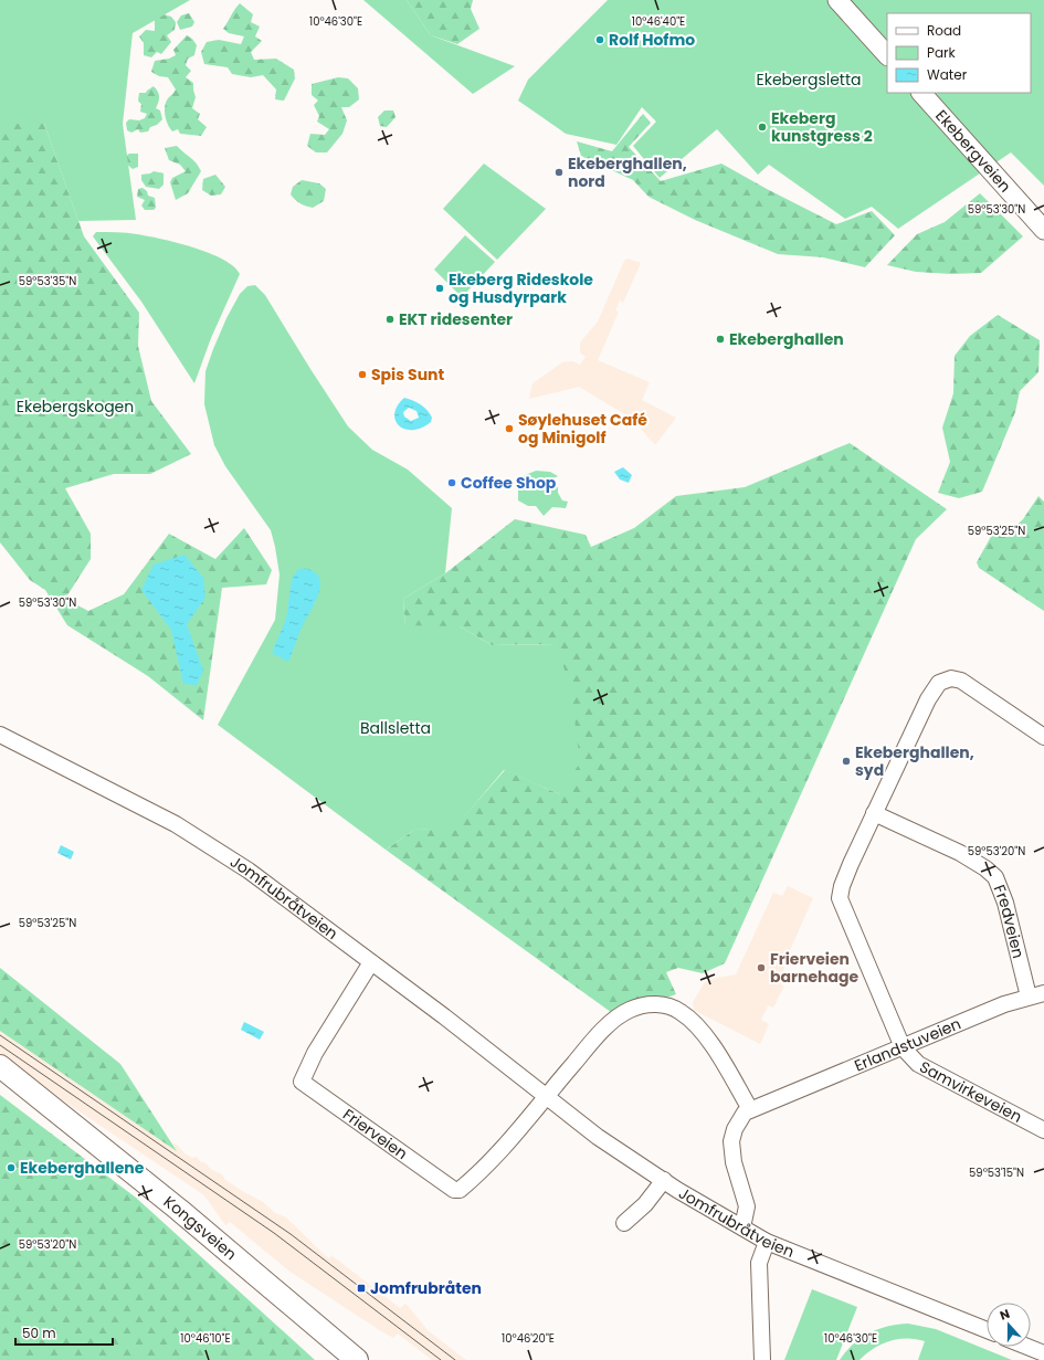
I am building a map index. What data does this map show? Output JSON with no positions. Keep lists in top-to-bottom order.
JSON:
{
  "streets": {
    "main road": ["Kongsveien"],
    "street": [
      "Ekebergveien",
      "Jomfrubråtveien",
      "Fredveien",
      "Erlandstuveien",
      "Samvirkeveien",
      "Frierveien"
    ]
  },
  "crossings": [
    ["Jomfrubråtveien", "Frierveien"],
    ["Fredveien", "Erlandstuveien"],
    ["Erlandstuveien", "Samvirkeveien"]
  ],
  "parks": ["Ekebergsletta", "Ekebergskogen", "Ballsletta"],
  "places": {
    "other": [
      "Rolf Hofmo",
      "Ekeberg kunstgress 2",
      "Ekeberghallen, nord",
      "Ekeberg Rideskole og Husdyrpark",
      "EKT ridesenter",
      "Ekeberghallen",
      "Spis Sunt",
      "Søylehuset Café og Minigolf",
      "Coffee Shop",
      "Ekeberghallen, syd",
      "Frierveien barnehage",
      "Ekeberghallene"
    ],
    "transit": ["Jomfrubråten"]
  },
  "legend": ["Road", "Park", "Water"],
  "scale_bar": "50 m",
  "north": "top",
  "coordinates": [
    "10°46'30\"E",
    "10°46'40\"E",
    "59°53'30\"N",
    "59°53'35\"N",
    "59°53'25\"N",
    "59°53'20\"N",
    "59°53'15\"N",
    "10°46'10\"E",
    "10°46'20\"E"
  ]
}
